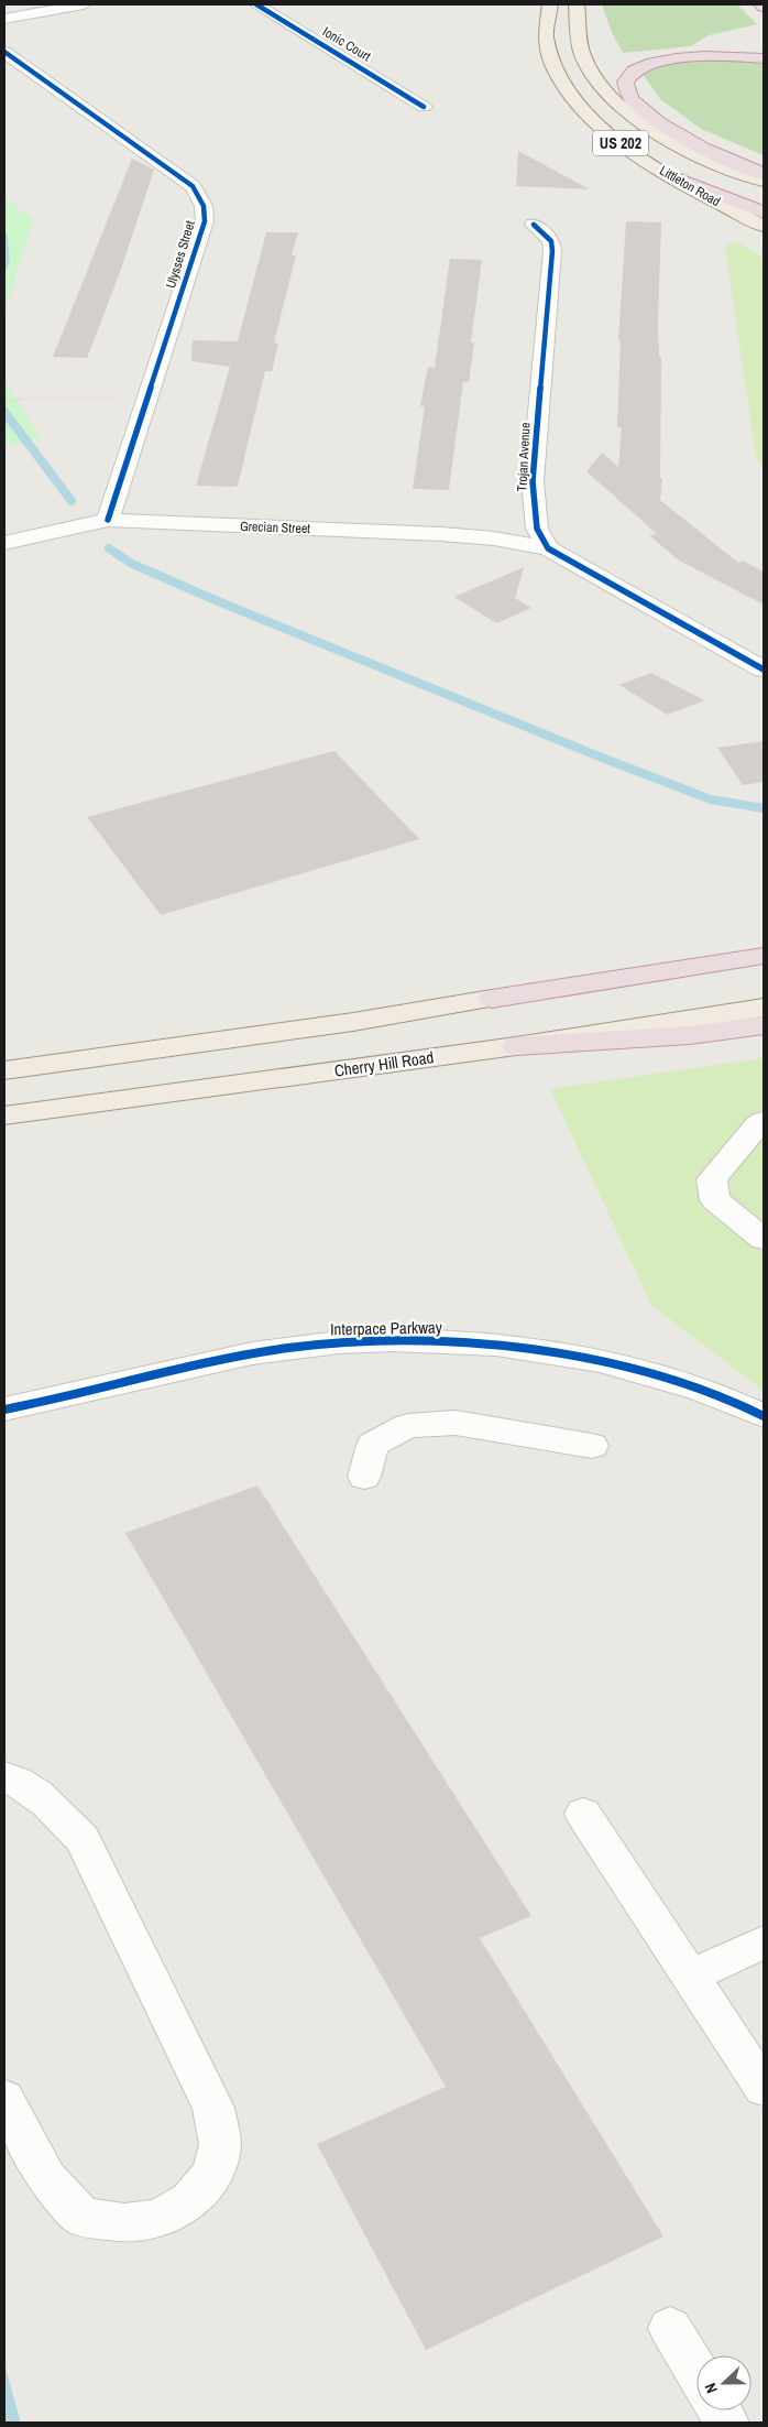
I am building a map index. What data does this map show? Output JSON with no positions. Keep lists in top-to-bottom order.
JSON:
{
  "streets": {
    "main road": ["US 202", "Littleton Road", "Cherry Hill Road"],
    "street": [
      "Ionic Court",
      "Ulysses Street",
      "Trojan Avenue",
      "Grecian Street",
      "Interpace Parkway"
    ]
  },
  "crossings": [
    ["Ulysses Street", "Grecian Street"],
    ["Trojan Avenue", "Grecian Street"]
  ],
  "north": "left"
}
